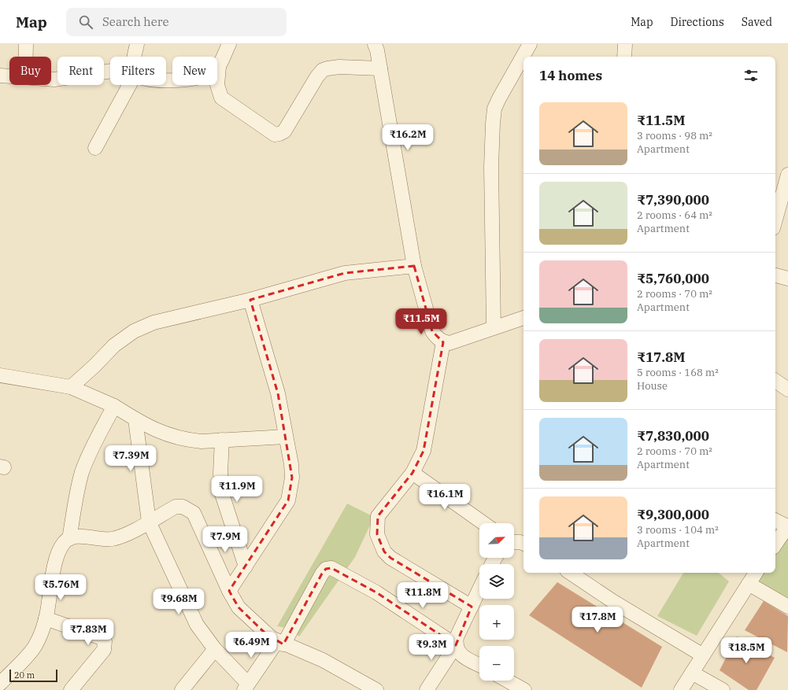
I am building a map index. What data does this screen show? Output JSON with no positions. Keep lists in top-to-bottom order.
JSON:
{
  "scale_bar": "20 m",
  "north": "top right",
  "page": {
    "header": "Map",
    "search": "Search here",
    "nav": ["Map", "Directions", "Saved"],
    "chip": [
      "Buy",
      "Rent",
      "Filters",
      "New"
    ],
    "heading": "14 homes",
    "list": [
      {
        "name": "₹11.5M",
        "note": "3 rooms · 98 m² · Apartment"
      },
      {
        "name": "₹7,390,000",
        "note": "2 rooms · 64 m² · Apartment"
      },
      {
        "name": "₹5,760,000",
        "note": "2 rooms · 70 m² · Apartment"
      },
      {
        "name": "₹17.8M",
        "note": "5 rooms · 168 m² · House"
      },
      {
        "name": "₹7,830,000",
        "note": "2 rooms · 70 m² · Apartment"
      },
      {
        "name": "₹9,300,000",
        "note": "3 rooms · 104 m² · Apartment"
      }
    ],
    "price": [
      "₹16.2M",
      "₹11.5M",
      "₹7.39M",
      "₹11.9M",
      "₹16.1M",
      "₹7.9M",
      "₹5.76M",
      "₹11.8M",
      "₹9.68M",
      "₹17.8M",
      "₹7.83M",
      "₹6.49M",
      "₹9.3M",
      "₹18.5M"
    ],
    "map_buttons": ["+", "−"],
    "scale": "20 m"
  }
}
